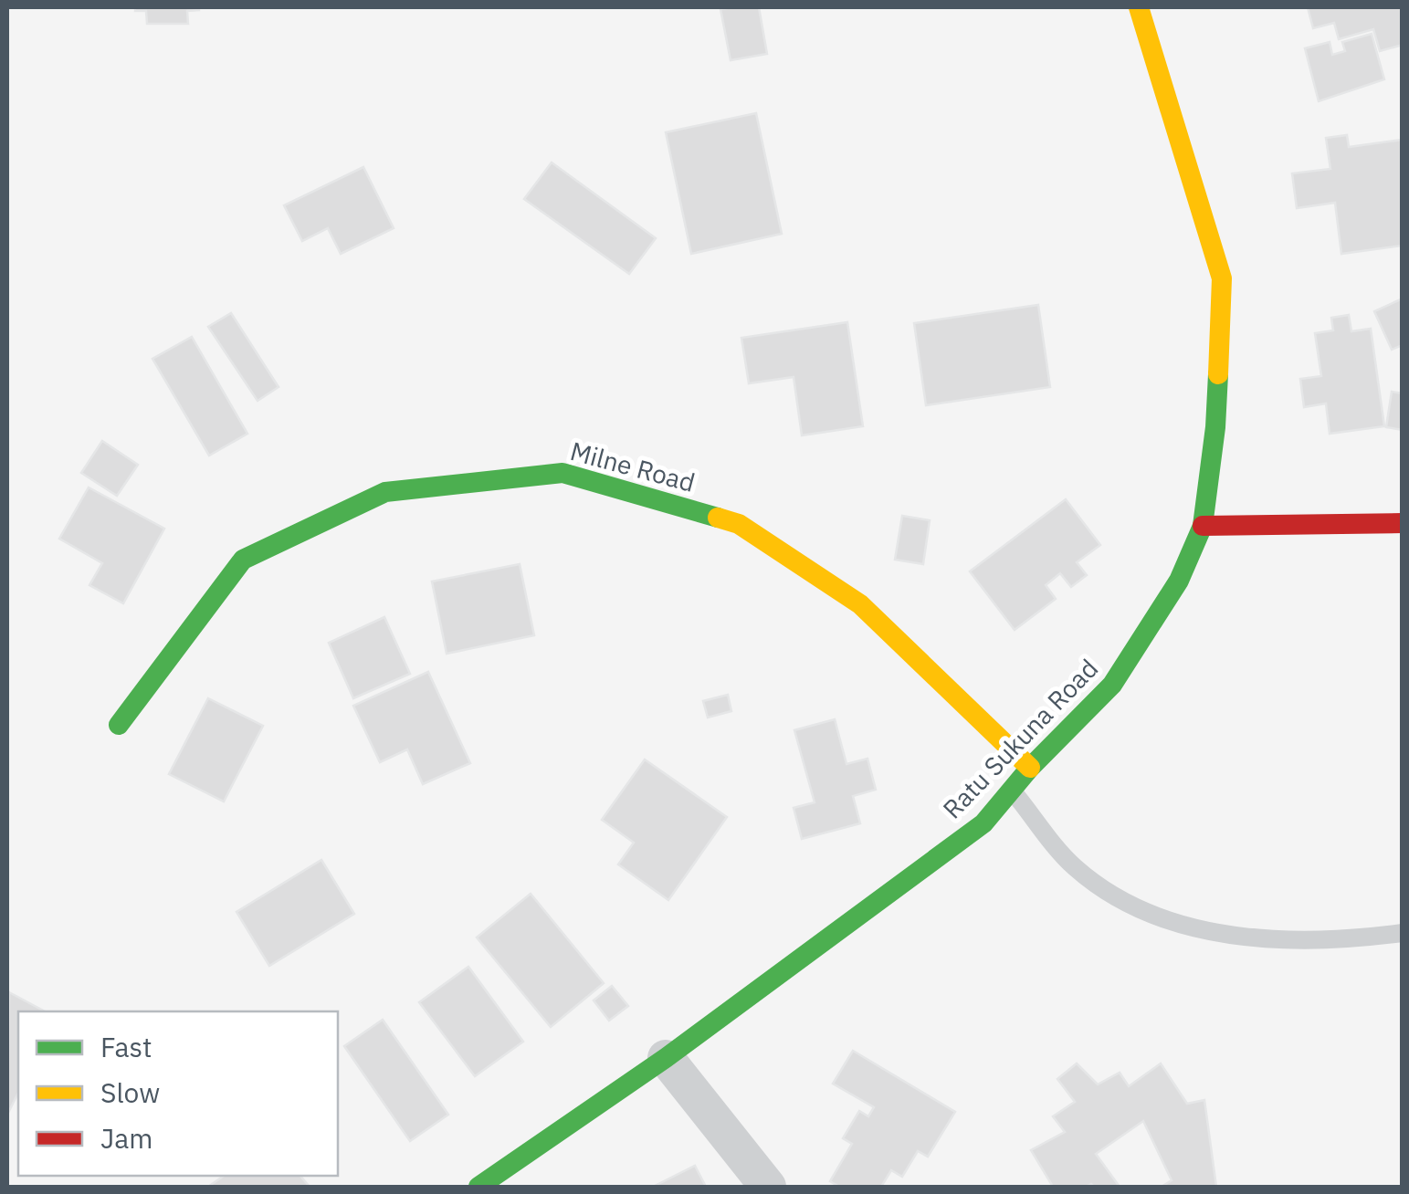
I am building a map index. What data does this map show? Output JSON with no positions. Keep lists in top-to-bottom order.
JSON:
{
  "streets": {
    "main road": ["Milne Road", "Ratu Sukuna Road"]
  },
  "crossings": [
    ["Milne Road", "Ratu Sukuna Road"]
  ],
  "legend": ["Fast", "Slow", "Jam"]
}
